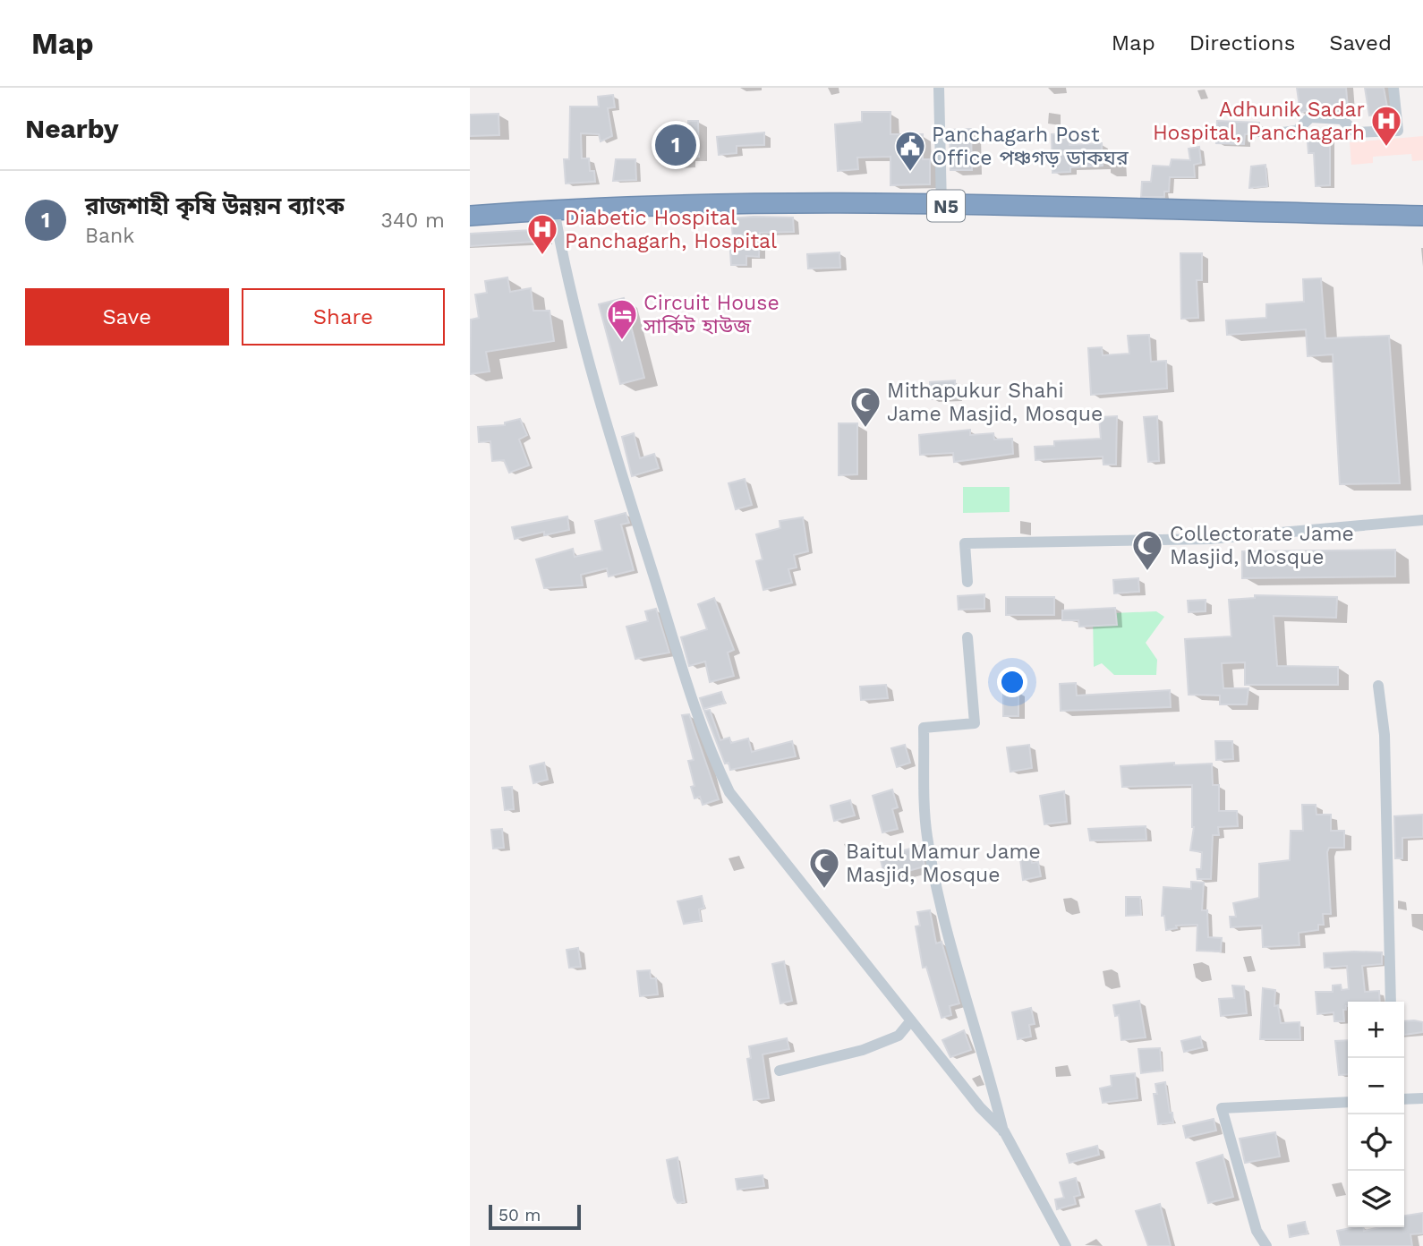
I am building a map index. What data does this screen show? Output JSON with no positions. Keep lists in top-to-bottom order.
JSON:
{
  "streets": {
    "highway": ["N5"]
  },
  "places": {
    "hospital": ["Adhunik Sadar Hospital, Panchagarh", "Diabetic Hospital Panchagarh, Hospital"],
    "public building": ["Panchagarh Post Office পঞ্চগড় ডাকঘর"],
    "hotel": ["Circuit House সার্কিট হাউজ"],
    "mosque": ["Mithapukur Shahi Jame Masjid, Mosque", "Collectorate Jame Masjid, Mosque", "Baitul Mamur Jame Masjid, Mosque"]
  },
  "scale_bar": "50 m",
  "page": {
    "header": "Map",
    "nav": ["Map", "Directions", "Saved"],
    "heading": "Nearby",
    "pins": "1",
    "list": [
      {
        "mark": "1",
        "name": "রাজশাহী কৃষি উন্নয়ন ব্যাংক",
        "note": "Bank",
        "value": "340 m"
      }
    ],
    "buttons": ["Save", "Share"],
    "map_buttons": ["+", "−"],
    "scale": "50 m"
  }
}
